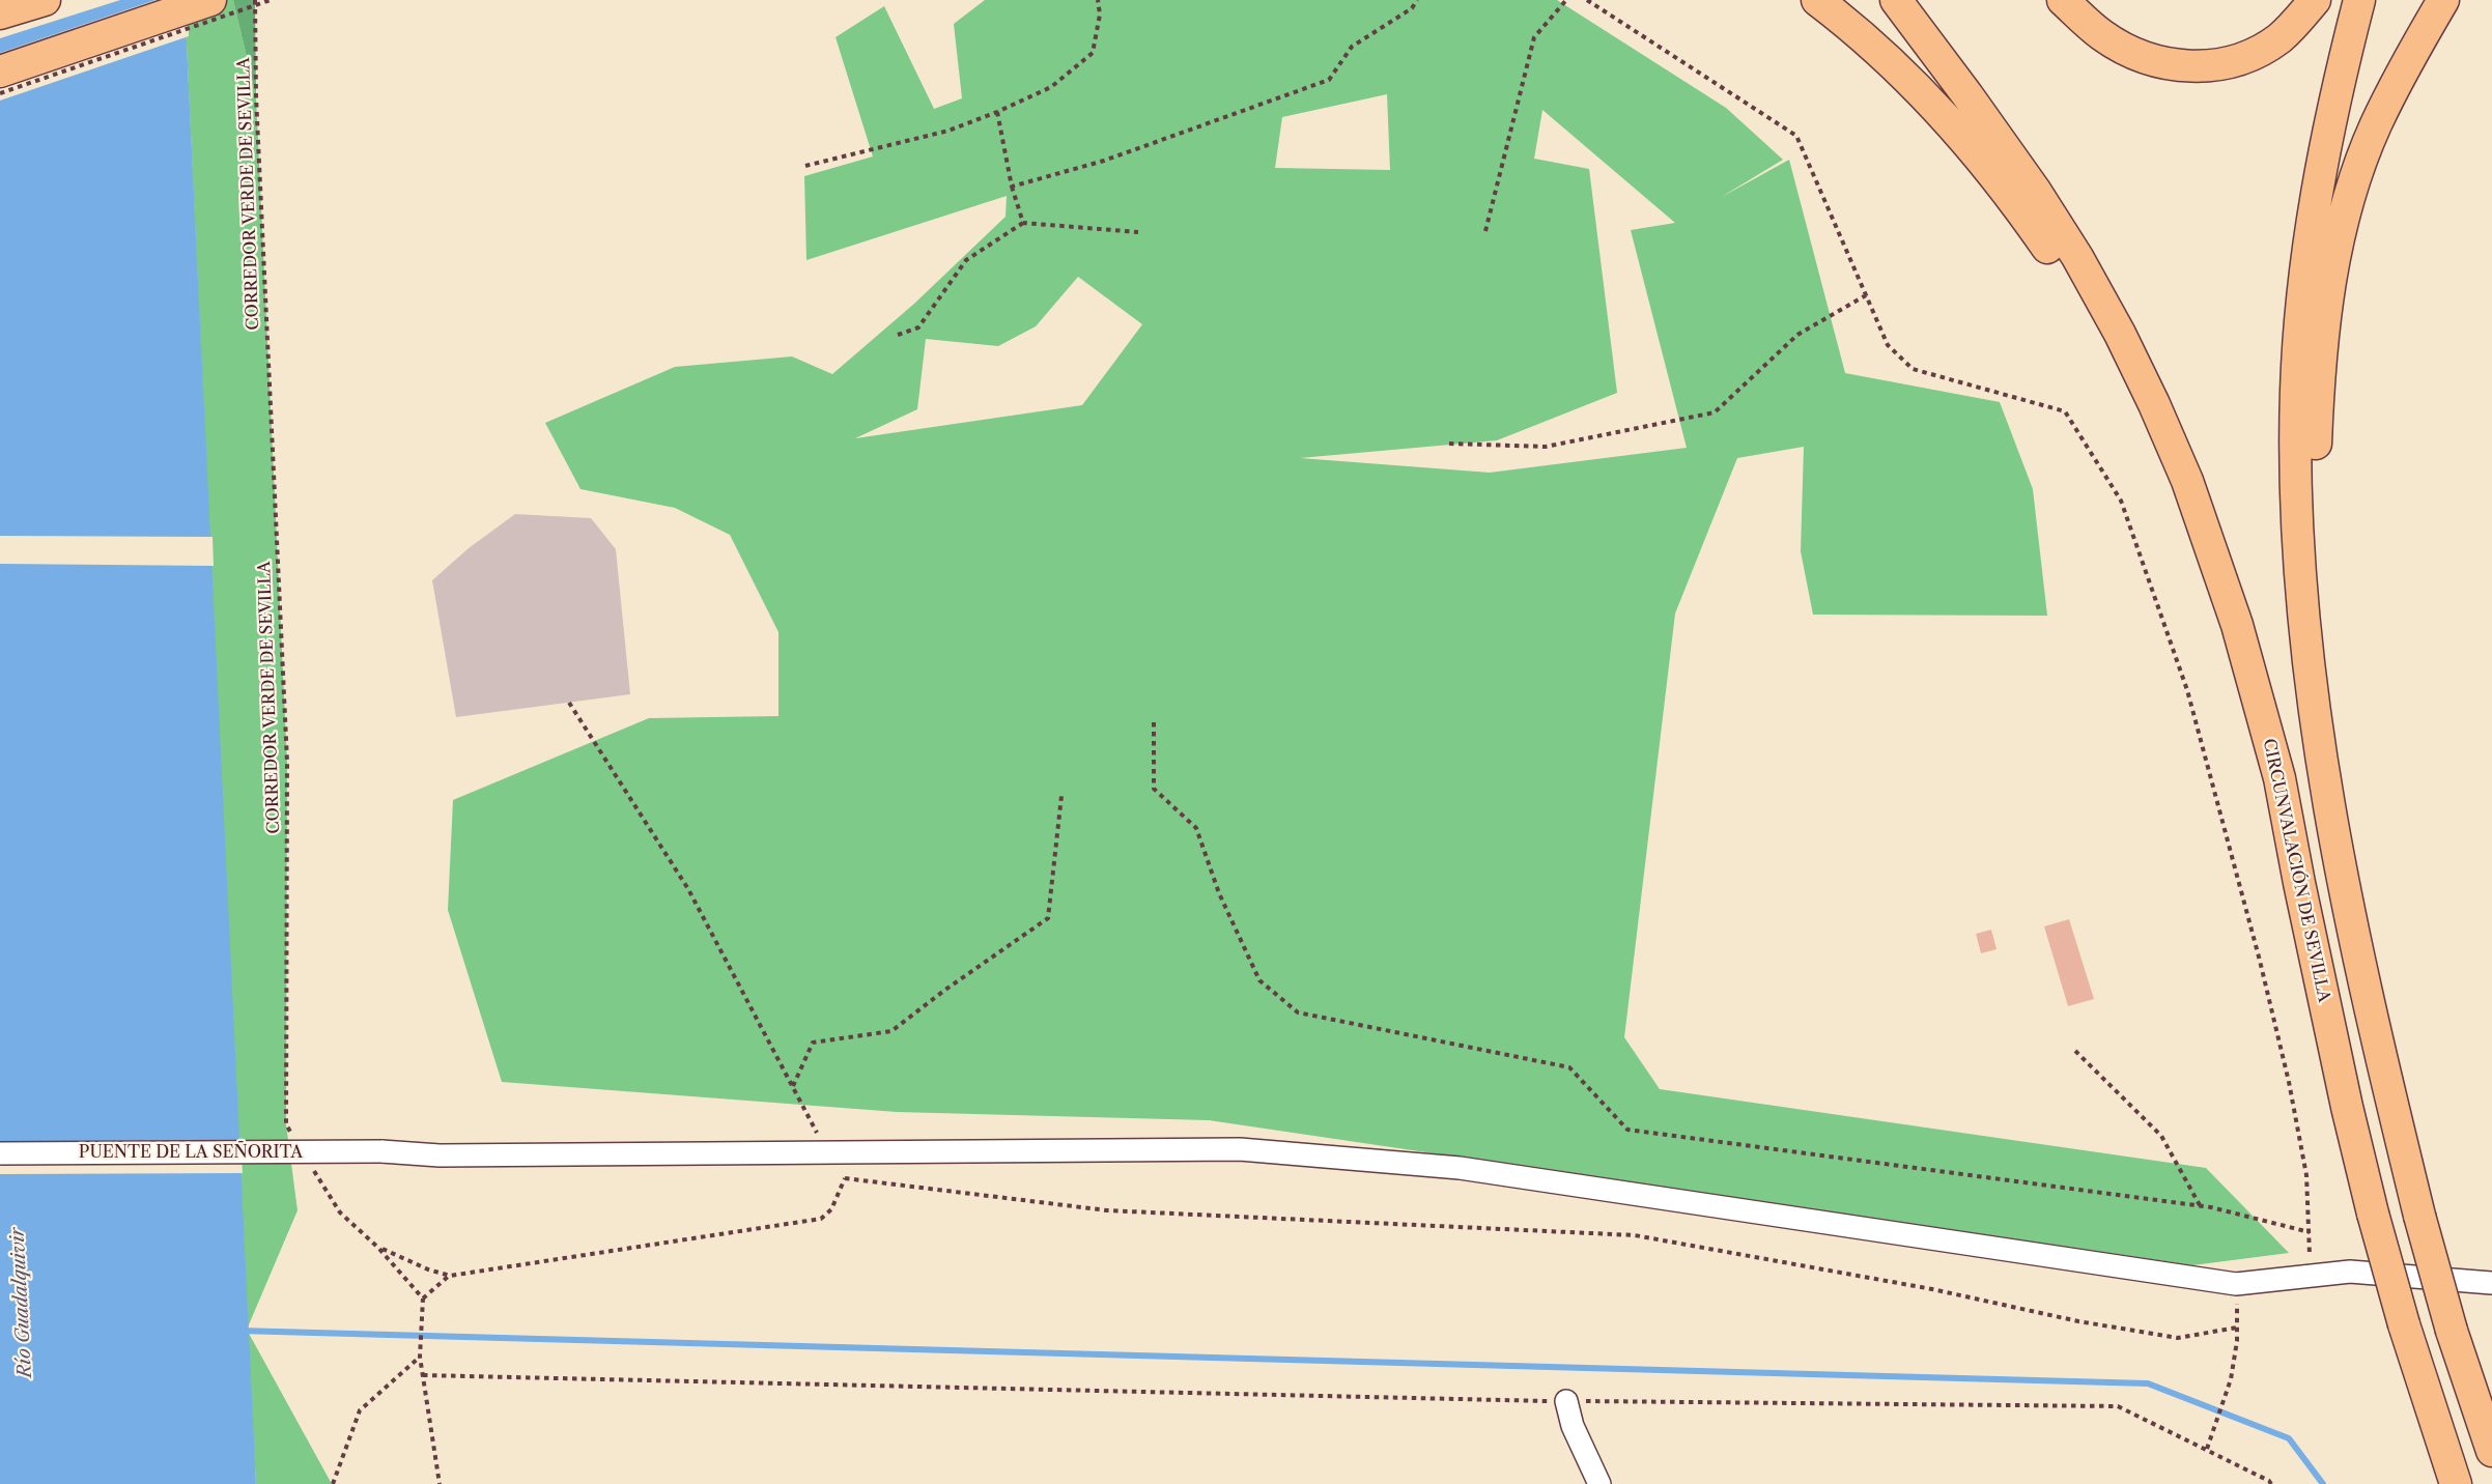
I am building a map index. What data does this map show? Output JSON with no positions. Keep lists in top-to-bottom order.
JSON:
{
  "streets": {
    "highway": ["CIRCUNVALACIÓN DE SEVILLA"],
    "street": ["PUENTE DE LA SEÑORITA"],
    "path": ["CORREDOR VERDE DE SEVILLA"]
  },
  "water": ["Río Guadalquivir"]
}
